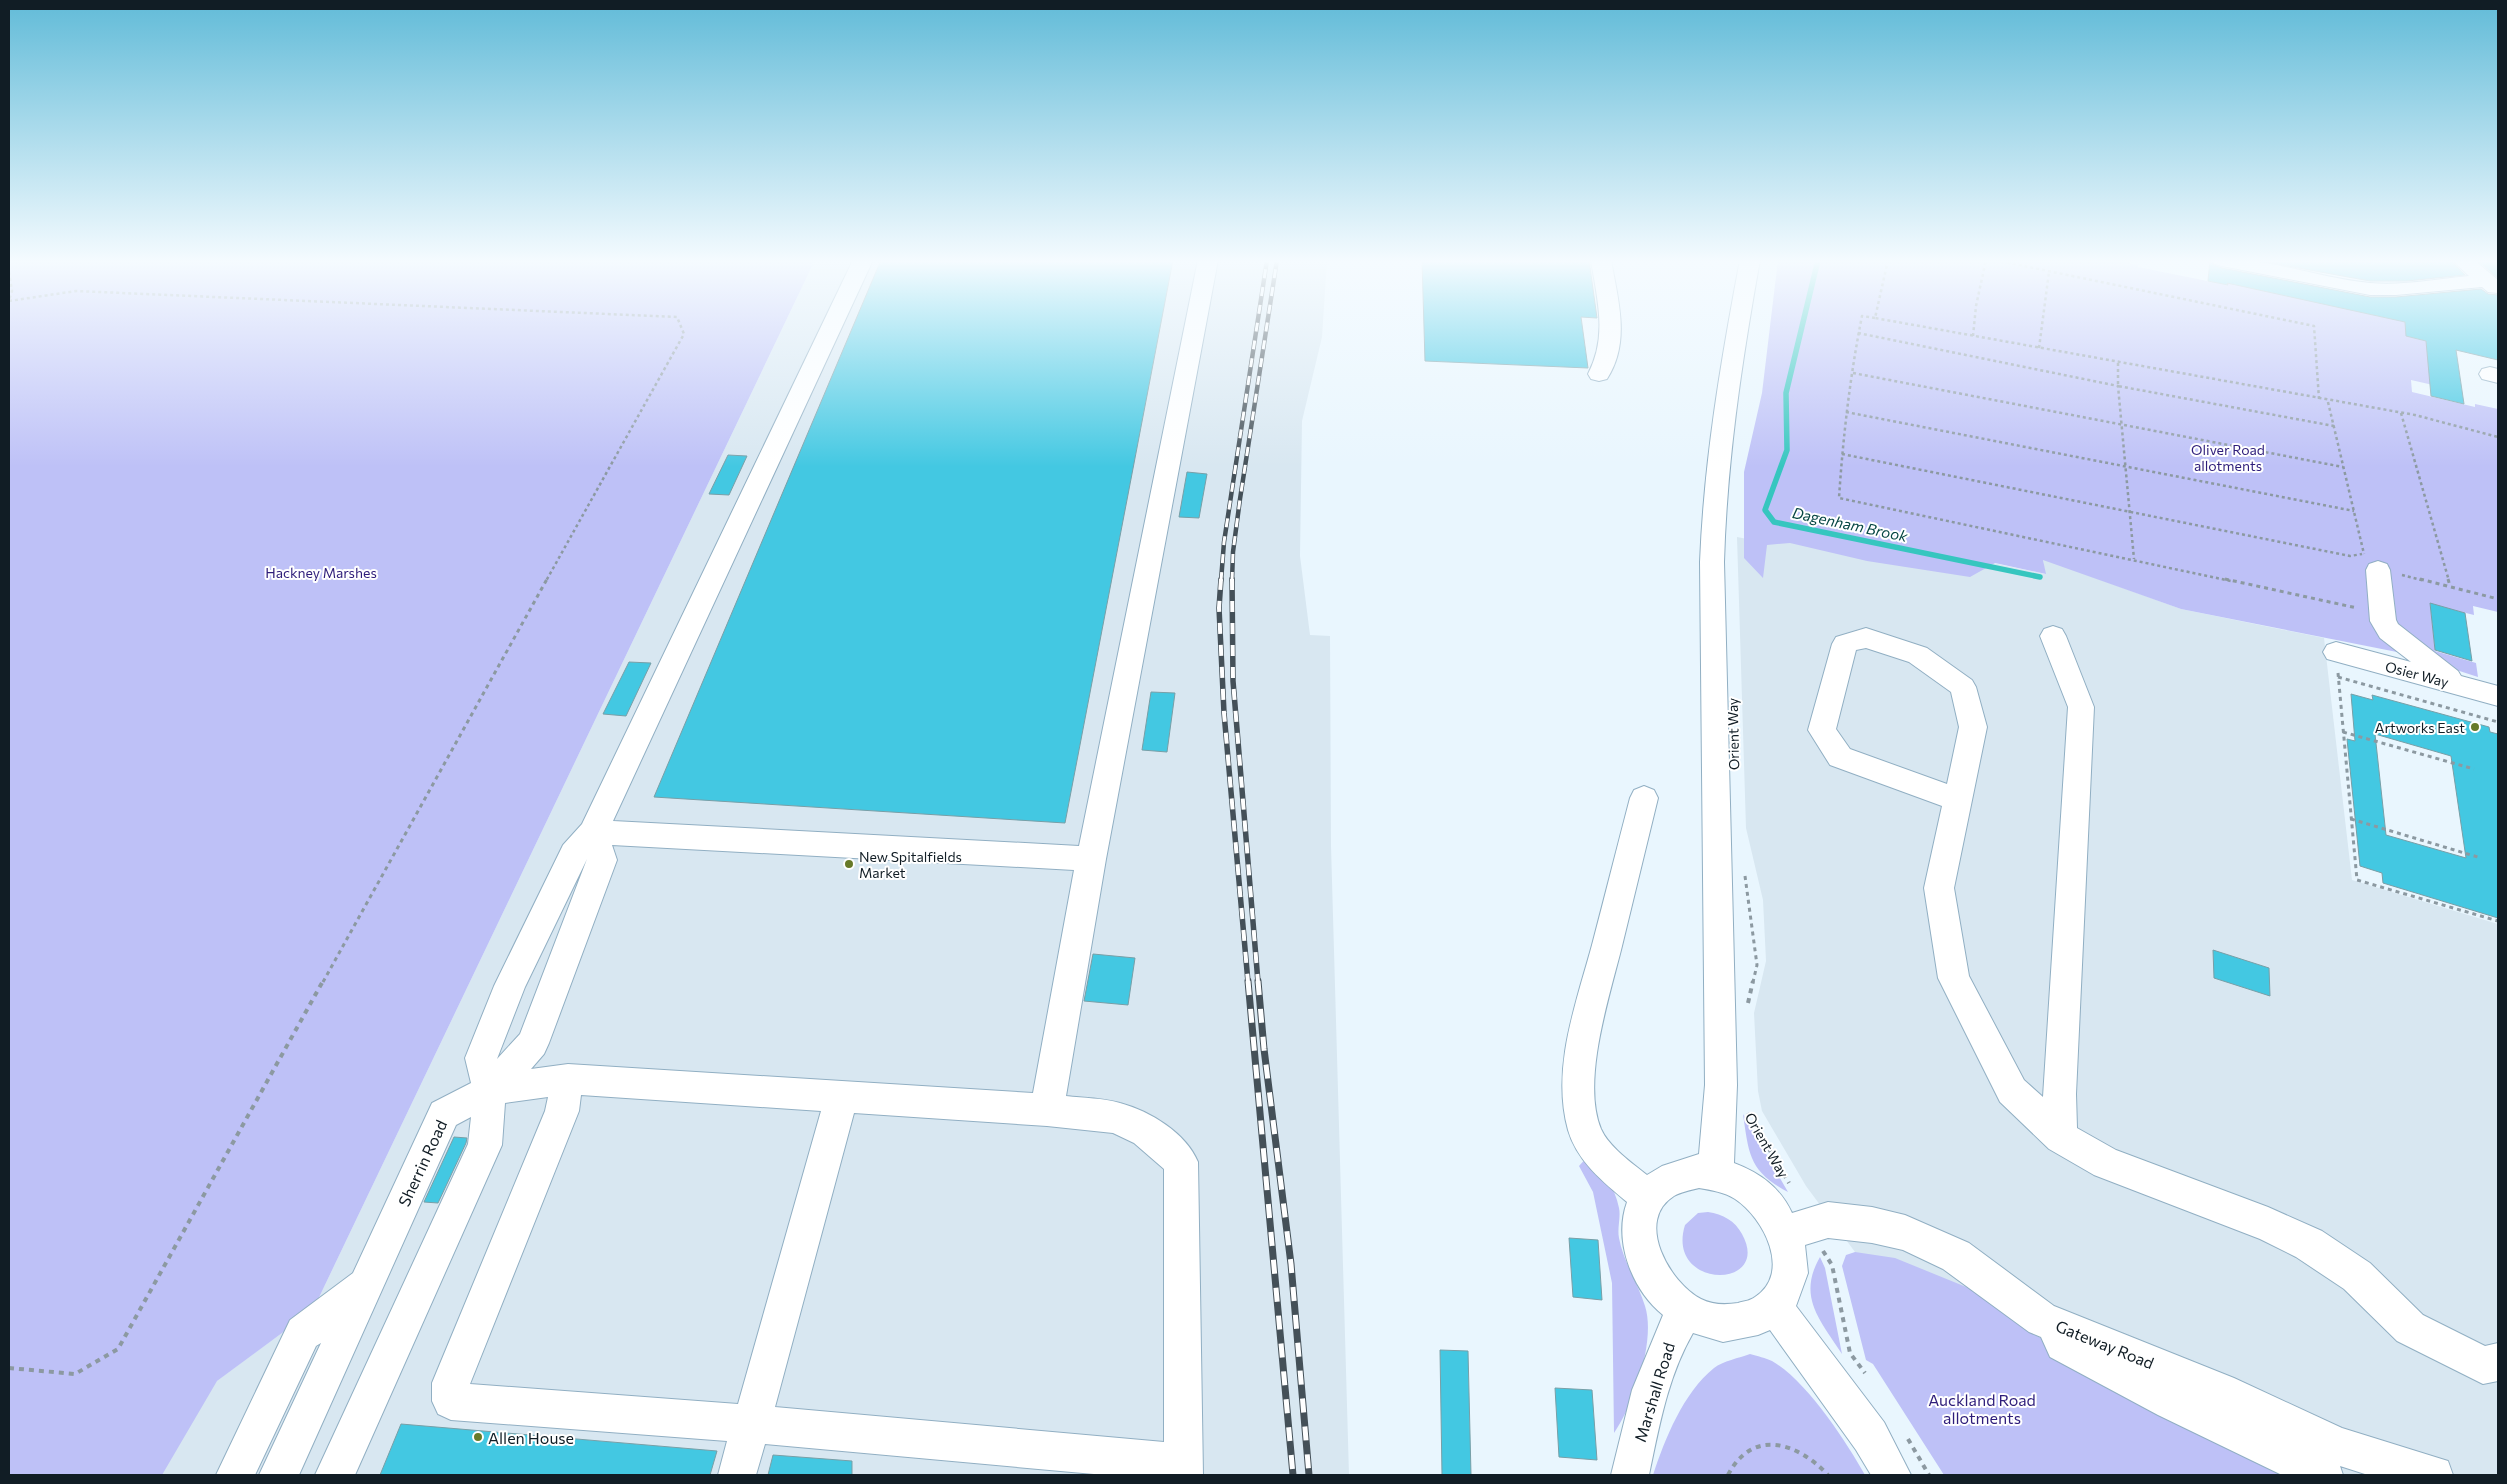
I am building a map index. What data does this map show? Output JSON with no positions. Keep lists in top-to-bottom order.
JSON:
{
  "streets": {
    "street": [
      "Osier Way",
      "Orient Way",
      "Sherrin Road",
      "Gateway Road",
      "Marshall Road"
    ]
  },
  "crossings": [
    ["Orient Way", "Gateway Road"],
    ["Orient Way", "Marshall Road"],
    ["Gateway Road", "Marshall Road"]
  ],
  "water": ["Dagenham Brook"],
  "parks": ["Oliver Road allotments", "Hackney Marshes", "Auckland Road allotments"],
  "places": ["Artworks East", "New Spitalfields Market", "Allen House"]
}
